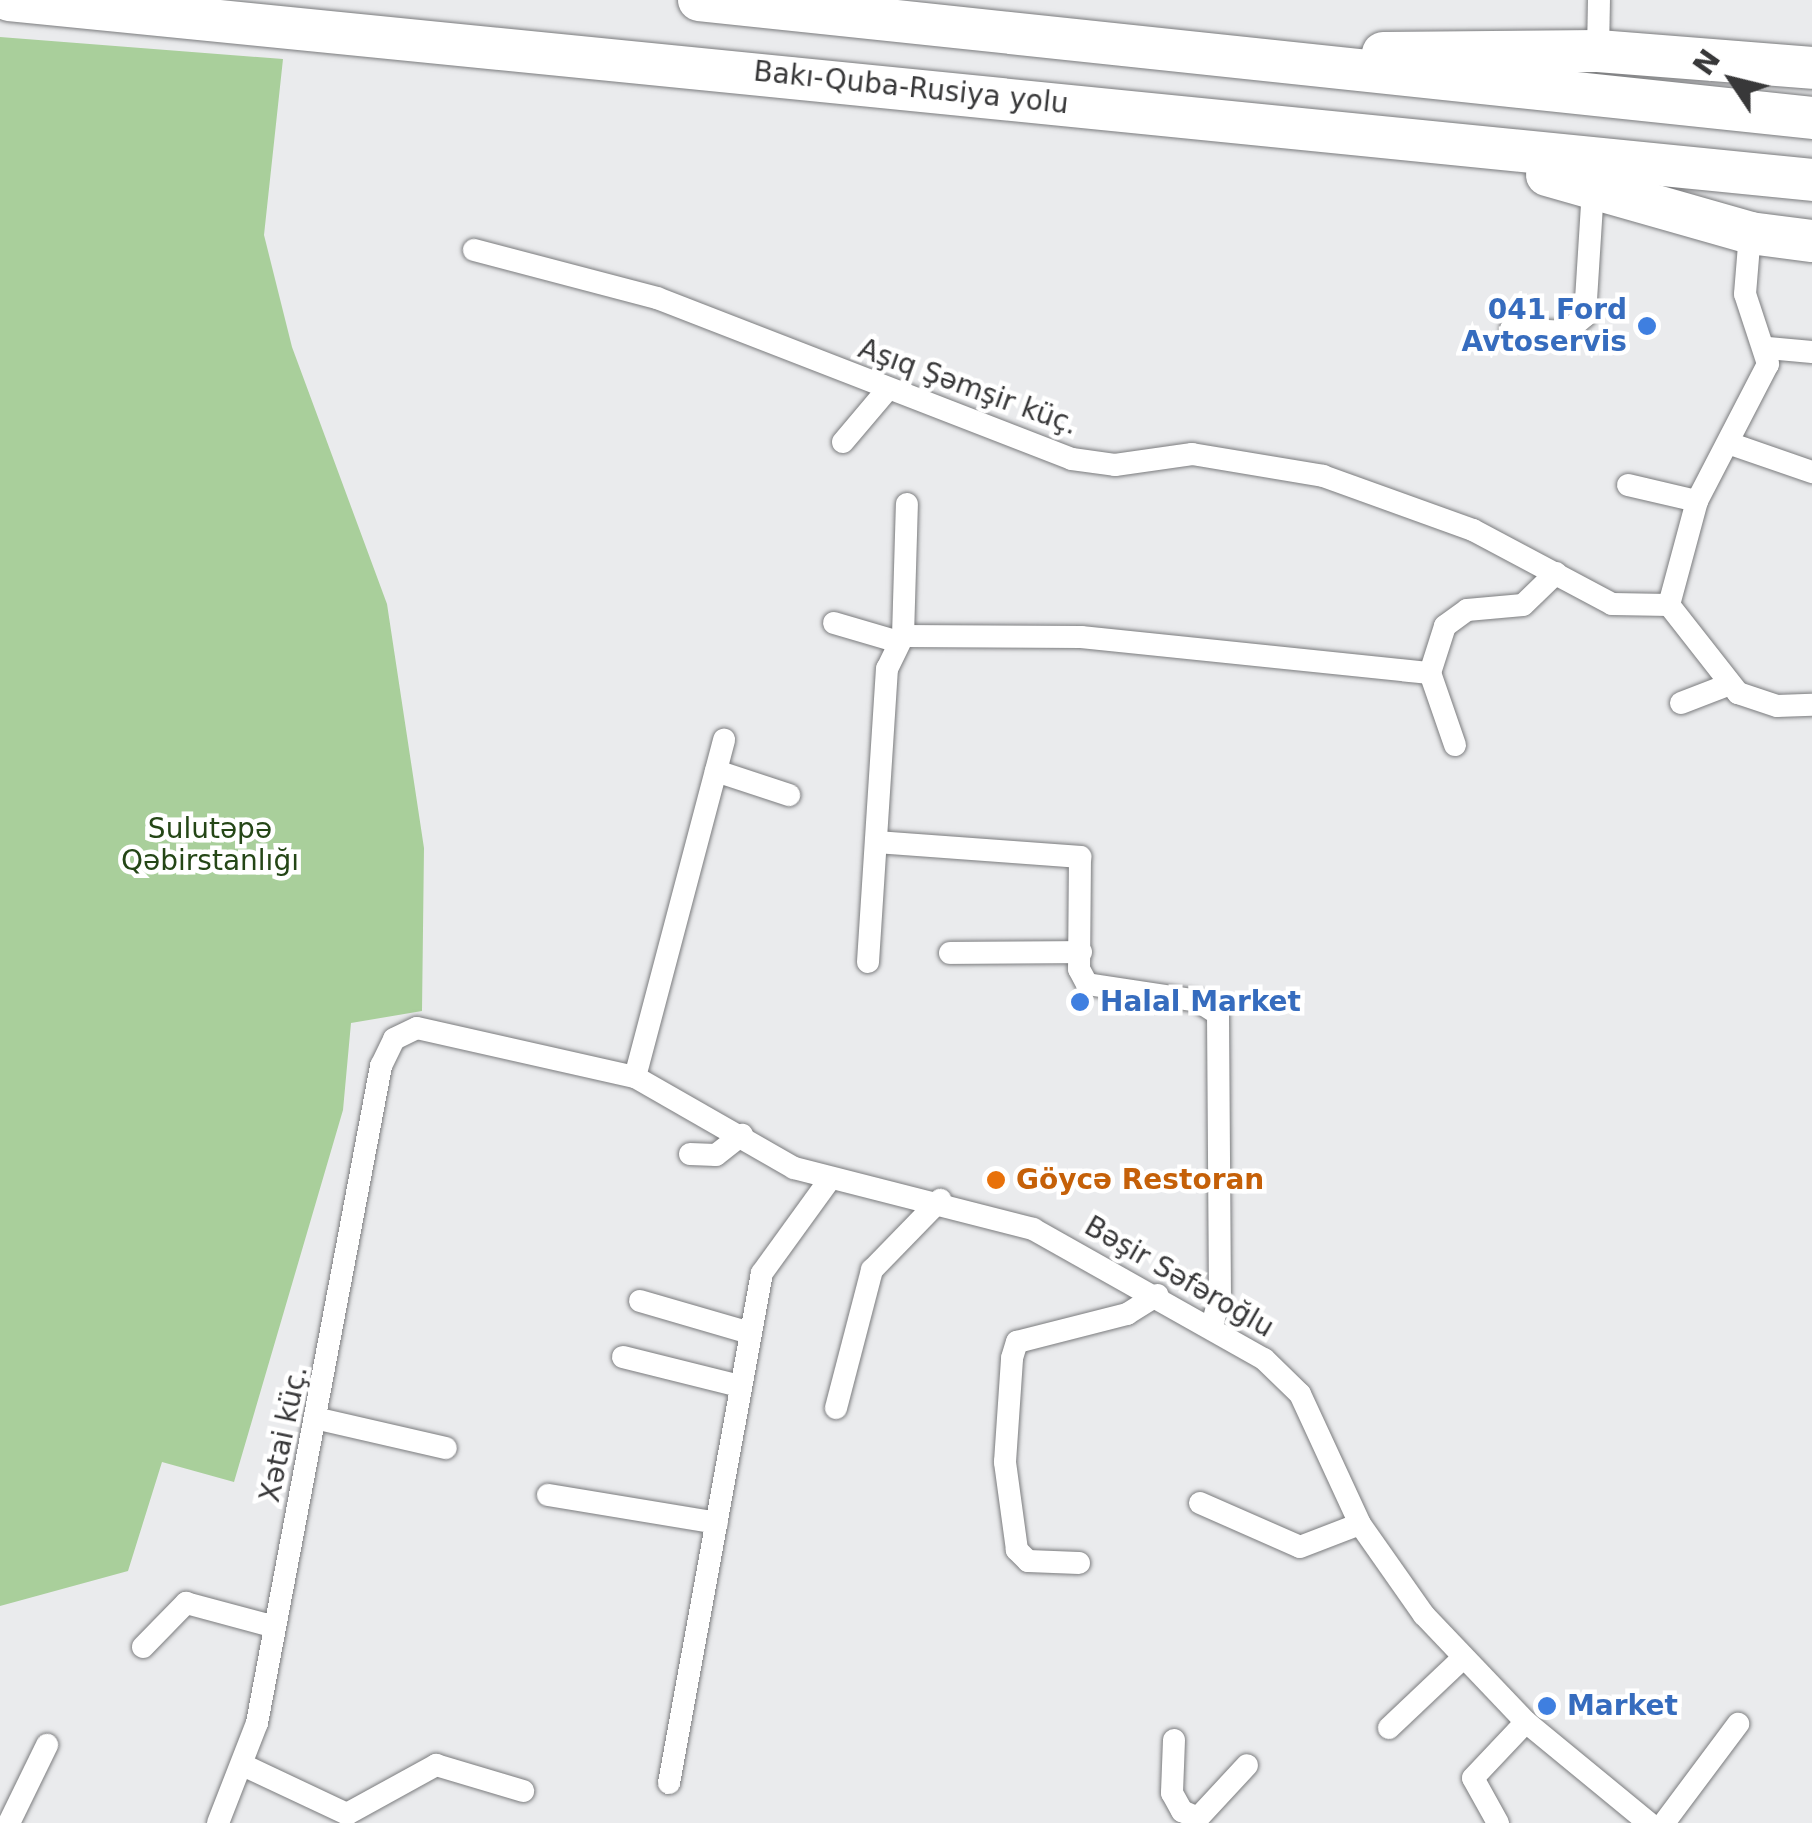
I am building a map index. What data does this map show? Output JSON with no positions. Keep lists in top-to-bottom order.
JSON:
{
  "streets": {
    "highway": ["Bakı-Quba-Rusiya yolu"],
    "street": ["Aşıq Şəmşir küç.", "Bəşir Səfəroğlu", "Xətai küç."]
  },
  "crossings": [
    ["Bəşir Səfəroğlu", "Xətai küç."]
  ],
  "parks": ["Sulutəpə Qəbirstanlığı"],
  "places": [
    "041 Ford Avtoservis",
    "Halal Market",
    "Göycə Restoran",
    "Market"
  ],
  "north": "top left"
}
